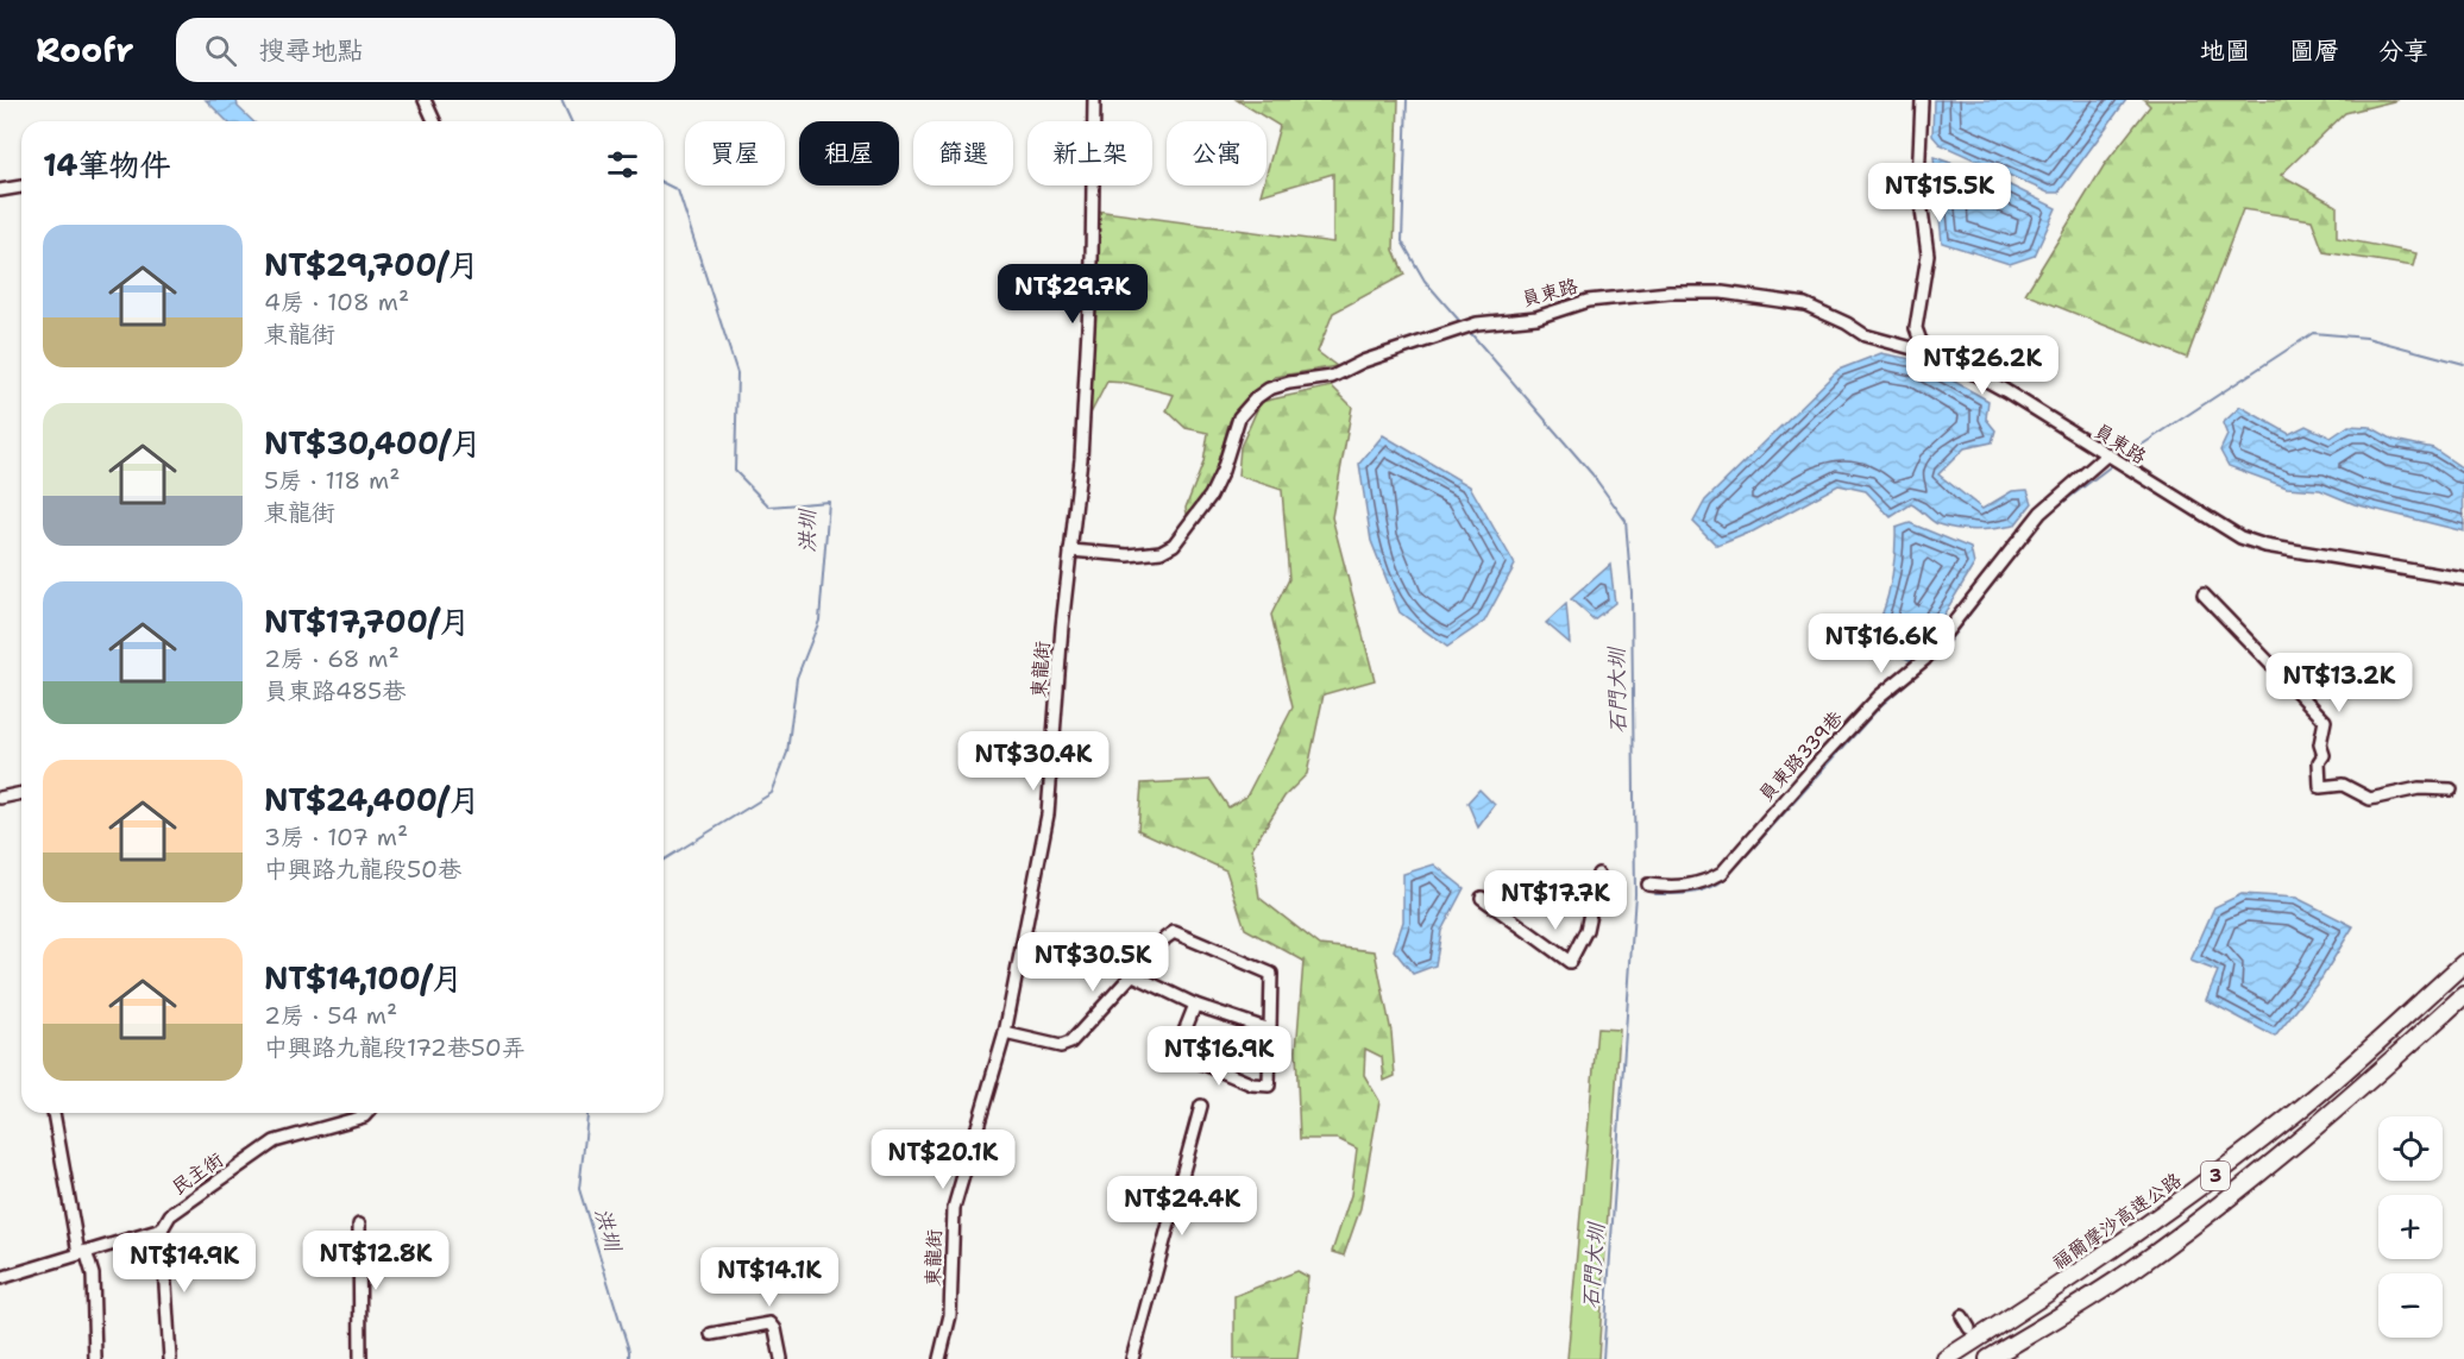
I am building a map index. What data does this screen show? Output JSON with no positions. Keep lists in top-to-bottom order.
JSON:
{
  "streets": {
    "highway": ["3", "福爾摩沙高速公路"],
    "street": [
      "員東路",
      "東龍街",
      "員東路339巷",
      "民主街"
    ]
  },
  "crossings": [
    ["員東路", "東龍街"],
    ["員東路", "員東路339巷"]
  ],
  "water": ["洪圳", "石門大圳"],
  "page": {
    "header": "Roofr",
    "search": "搜尋地點",
    "nav": ["地圖", "圖層", "分享"],
    "chip": [
      "買屋",
      "租屋",
      "篩選",
      "新上架",
      "公寓"
    ],
    "heading": "14筆物件",
    "price": [
      "NT$15.5K",
      "NT$29.7K",
      "NT$26.2K",
      "NT$16.6K",
      "NT$13.2K",
      "NT$30.4K",
      "NT$17.7K",
      "NT$30.5K",
      "NT$16.9K",
      "NT$20.1K",
      "NT$24.4K",
      "NT$12.8K",
      "NT$14.9K",
      "NT$14.1K"
    ],
    "list": [
      {
        "name": "NT$29,700/月",
        "note": "4房 · 108 m² · 東龍街"
      },
      {
        "name": "NT$30,400/月",
        "note": "5房 · 118 m² · 東龍街"
      },
      {
        "name": "NT$17,700/月",
        "note": "2房 · 68 m² · 員東路485巷"
      },
      {
        "name": "NT$24,400/月",
        "note": "3房 · 107 m² · 中興路九龍段50巷"
      },
      {
        "name": "NT$14,100/月",
        "note": "2房 · 54 m² · 中興路九龍段172巷50弄"
      }
    ],
    "map_buttons": ["+", "−"]
  }
}
